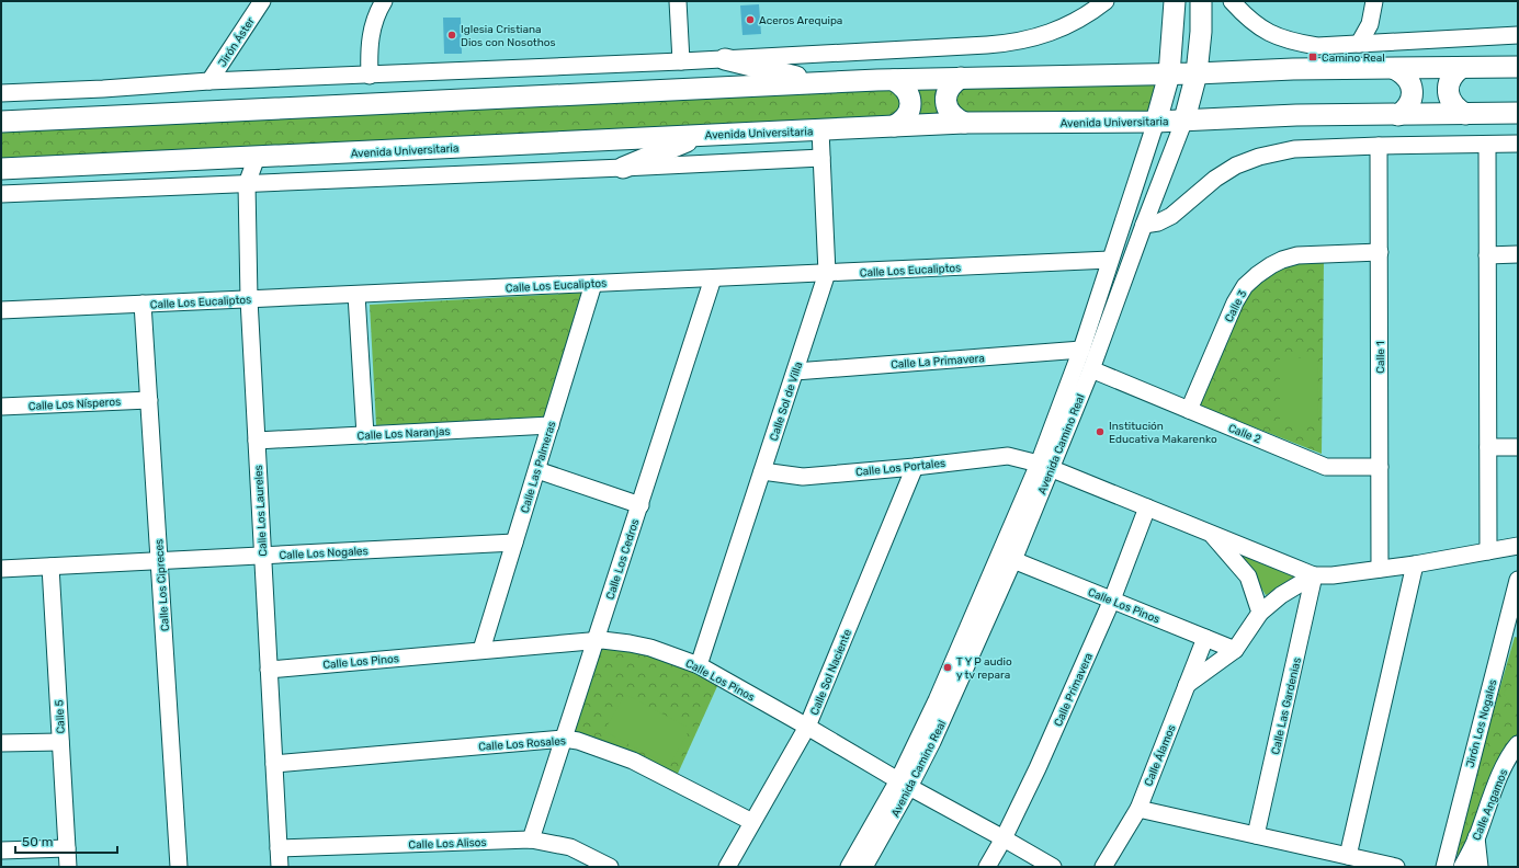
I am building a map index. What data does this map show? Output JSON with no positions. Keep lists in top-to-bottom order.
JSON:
{
  "streets": {
    "main road": ["Avenida Universitaria", "Avenida Camino Real"],
    "street": [
      "Jirón Áster",
      "Calle Los Eucaliptos",
      "Calle 3",
      "Calle 1",
      "Calle La Primavera",
      "Calle Sol de Villa",
      "Calle Los Nísperos",
      "Calle Los Naranjas",
      "Calle 2",
      "Calle Las Palmeras",
      "Calle Los Portales",
      "Calle Los Laureles",
      "Calle Los Nogales",
      "Calle Los Cedros",
      "Calle Los Cipreces",
      "Calle Los Pinos",
      "Calle Sol Naciente",
      "Calle Primavera",
      "Calle Las Gardenias",
      "Calle 5",
      "Jirón Los Nogales",
      "Calle Los Rosales",
      "Calle Álamos",
      "Calle Angamos",
      "Calle Los Alisos"
    ]
  },
  "crossings": [
    ["Avenida Universitaria", "Calle Sol de Villa"],
    ["Avenida Universitaria", "Avenida Camino Real"],
    ["Avenida Universitaria", "Calle Los Laureles"],
    ["Calle Los Eucaliptos", "Calle Sol de Villa"],
    ["Calle Los Eucaliptos", "Avenida Camino Real"],
    ["Calle Los Eucaliptos", "Calle Las Palmeras"],
    ["Calle Los Eucaliptos", "Calle Los Laureles"],
    ["Calle Los Eucaliptos", "Calle Los Cedros"],
    ["Calle Los Eucaliptos", "Calle Los Cipreces"],
    ["Calle 3", "Calle 1"],
    ["Calle 3", "Calle 2"],
    ["Calle 1", "Calle 2"],
    ["Calle La Primavera", "Calle Sol de Villa"],
    ["Calle La Primavera", "Avenida Camino Real"],
    ["Calle Sol de Villa", "Calle Los Portales"],
    ["Calle Sol de Villa", "Calle Los Pinos"],
    ["Calle Los Nísperos", "Calle Los Cipreces"],
    ["Calle Los Naranjas", "Calle Las Palmeras"],
    ["Calle Los Naranjas", "Calle Los Laureles"],
    ["Calle 2", "Avenida Camino Real"],
    ["Avenida Camino Real", "Calle Los Portales"],
    ["Avenida Camino Real", "Calle Los Pinos"],
    ["Calle Las Palmeras", "Calle Los Nogales"],
    ["Calle Las Palmeras", "Calle Los Pinos"],
    ["Calle Los Portales", "Calle Sol Naciente"],
    ["Calle Los Portales", "Calle Primavera"],
    ["Calle Los Portales", "Calle Las Gardenias"],
    ["Calle Los Laureles", "Calle Los Nogales"],
    ["Calle Los Laureles", "Calle Los Pinos"],
    ["Calle Los Laureles", "Calle Los Rosales"],
    ["Calle Los Laureles", "Calle Los Alisos"],
    ["Calle Los Nogales", "Calle Los Cipreces"],
    ["Calle Los Nogales", "Calle 5"],
    ["Calle Los Cedros", "Calle Los Pinos"],
    ["Calle Los Cedros", "Calle Los Rosales"],
    ["Calle Los Cedros", "Calle Los Alisos"],
    ["Calle Los Pinos", "Calle Sol Naciente"],
    ["Calle Los Pinos", "Calle Primavera"],
    ["Calle Los Pinos", "Calle Álamos"],
    ["Calle Sol Naciente", "Calle Los Rosales"]
  ],
  "places": {
    "other": [
      "Aceros Arequipa",
      "Iglesia Cristiana Dios con Nosothos",
      "Institución Educativa Makarenko",
      "T Y P audio y tv repara"
    ],
    "transit": ["Camino Real"]
  },
  "scale_bar": "50 m"
}
